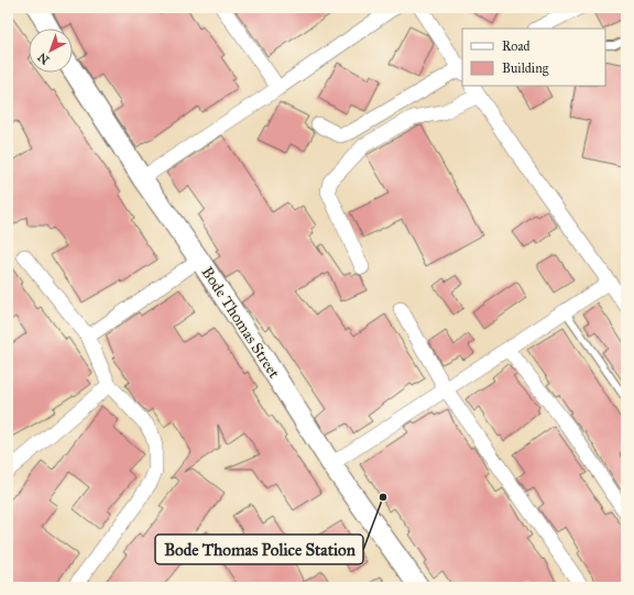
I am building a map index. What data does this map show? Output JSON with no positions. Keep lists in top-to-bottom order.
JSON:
{
  "streets": {
    "main road": ["Bode Thomas Street"]
  },
  "places": ["Bode Thomas Police Station"],
  "legend": ["Road", "Building"],
  "north": "bottom left"
}
